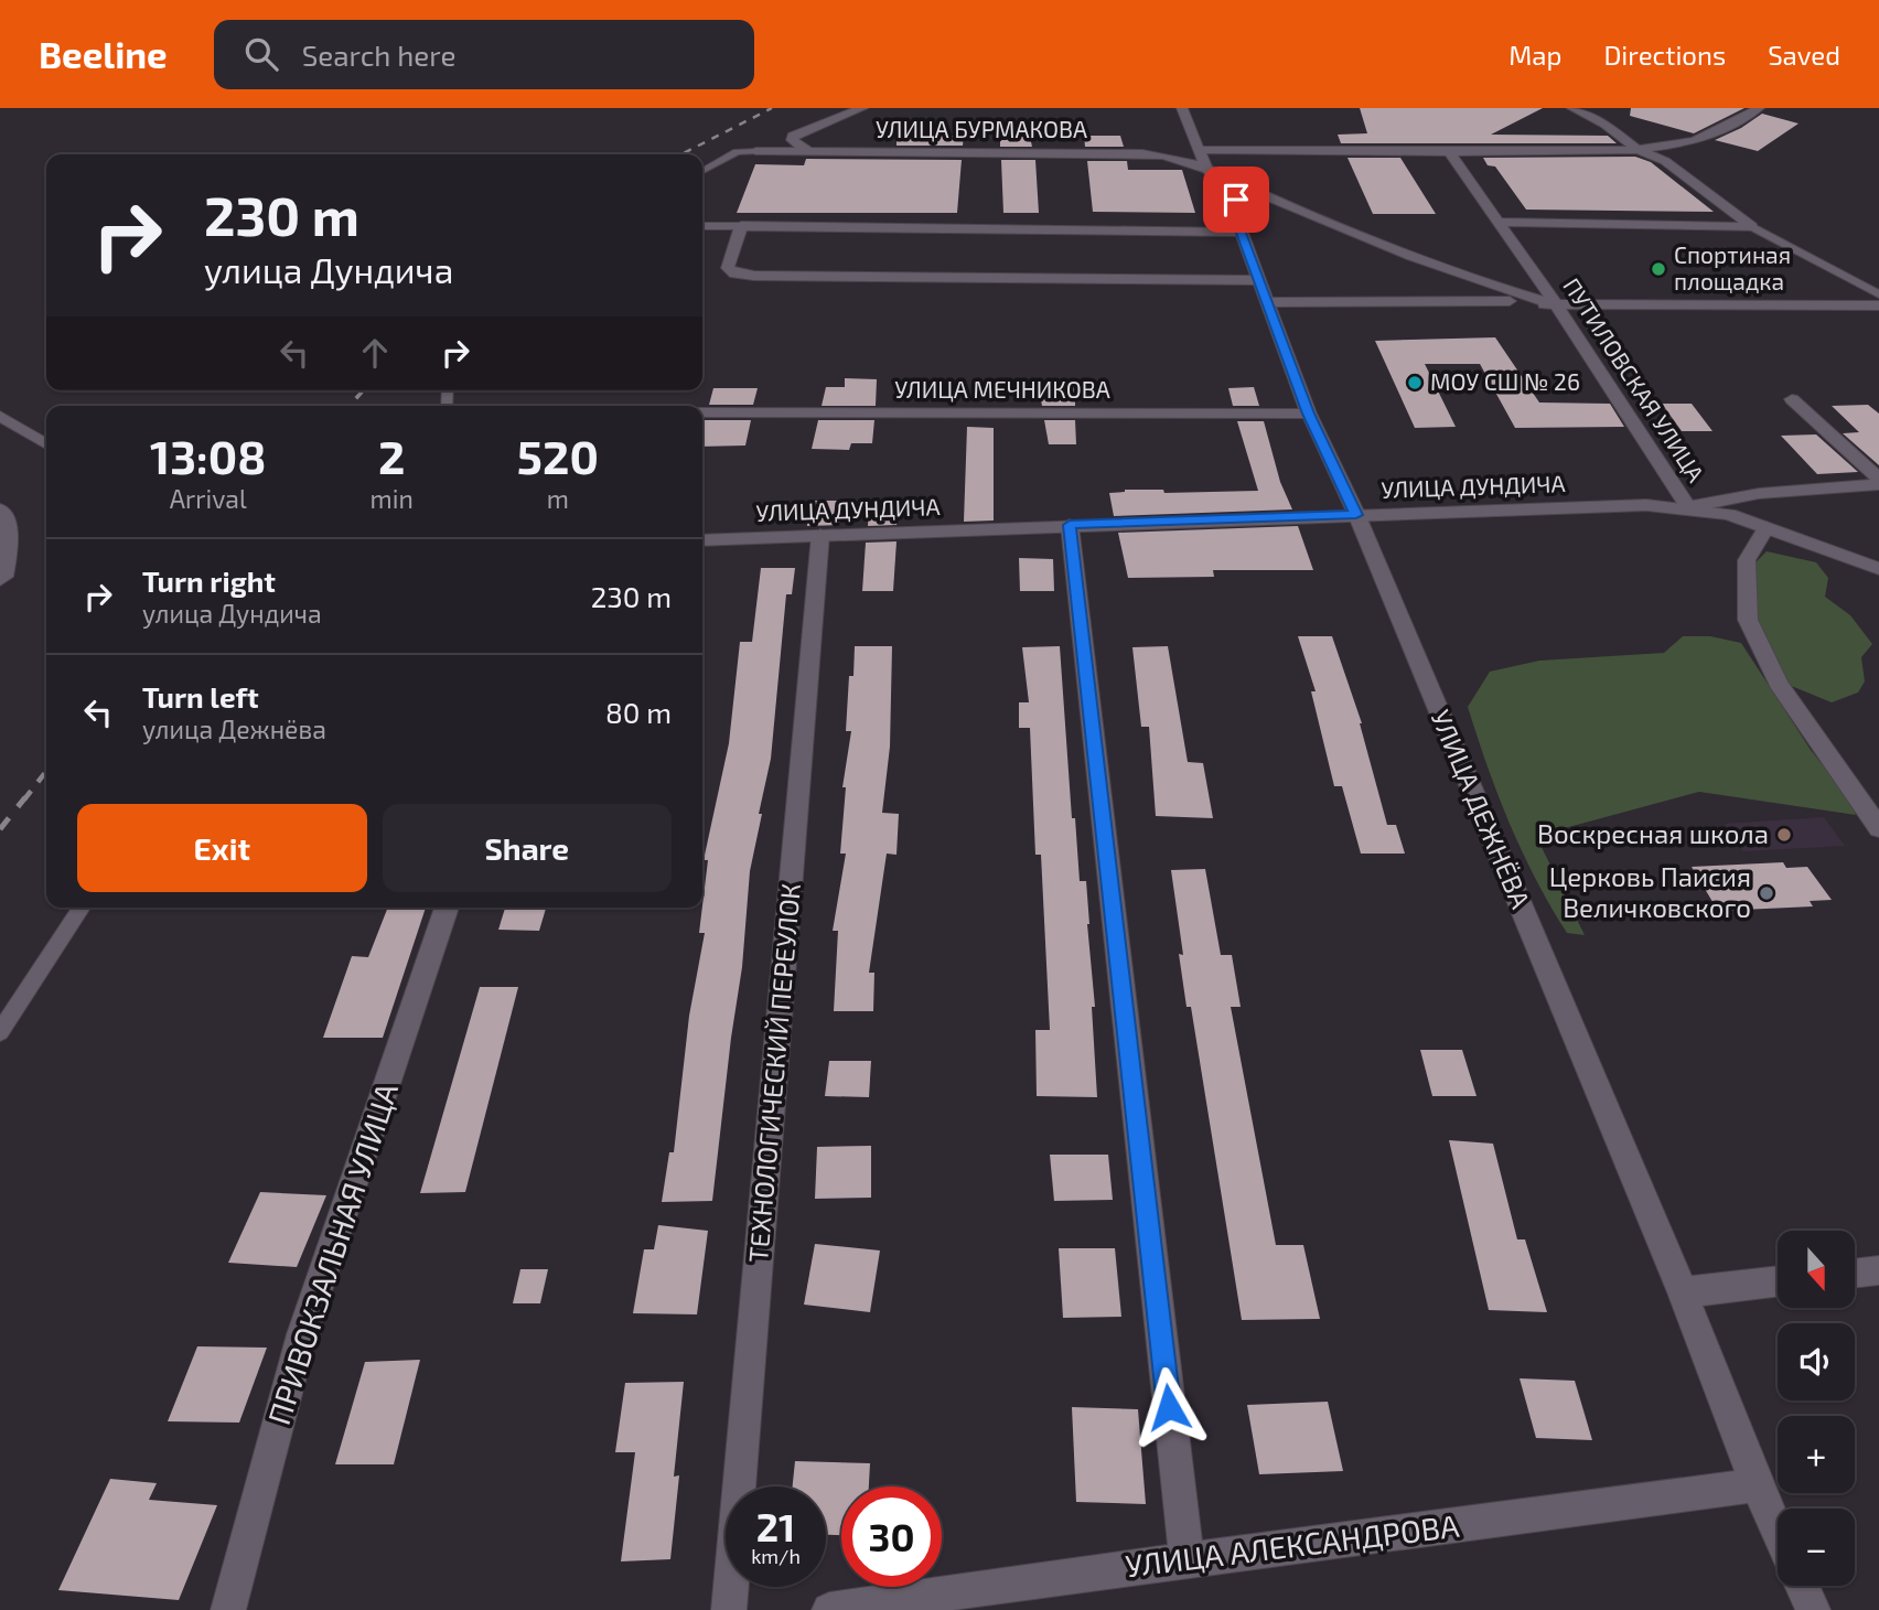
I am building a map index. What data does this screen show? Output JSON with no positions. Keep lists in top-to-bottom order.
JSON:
{
  "streets": {
    "street": [
      "УЛИЦА БУРМАКОВА",
      "ПУТИЛОВСКАЯ УЛИЦА",
      "УЛИЦА МЕЧНИКОВА",
      "УЛИЦА ДУНДИЧА",
      "УЛИЦА ДЕЖНЁВА",
      "ТЕХНОЛОГИЧЕСКИЙ ПЕРЕУЛОК",
      "ПРИВОКЗАЛЬНАЯ УЛИЦА",
      "УЛИЦА АЛЕКСАНДРОВА"
    ]
  },
  "crossings": [
    ["УЛИЦА БУРМАКОВА", "ПУТИЛОВСКАЯ УЛИЦА"],
    ["УЛИЦА БУРМАКОВА", "УЛИЦА ДЕЖНЁВА"],
    ["ПУТИЛОВСКАЯ УЛИЦА", "УЛИЦА ДУНДИЧА"],
    ["УЛИЦА МЕЧНИКОВА", "УЛИЦА ДЕЖНЁВА"],
    ["УЛИЦА ДУНДИЧА", "УЛИЦА ДЕЖНЁВА"],
    ["УЛИЦА ДУНДИЧА", "ТЕХНОЛОГИЧЕСКИЙ ПЕРЕУЛОК"],
    ["УЛИЦА ДЕЖНЁВА", "УЛИЦА АЛЕКСАНДРОВА"]
  ],
  "places": [
    "Спортиная площадка",
    "МОУ СШ № 26",
    "Воскресная школа",
    "Церковь Паисия Величковского"
  ],
  "north": "bottom",
  "page": {
    "header": "Beeline",
    "search": "Search here",
    "nav": ["Map", "Directions", "Saved"],
    "turn": ["230 m", "улица Дундича"],
    "eta": [
      "13:08",
      "Arrival",
      "2",
      "min",
      "520",
      "m"
    ],
    "list": [
      {
        "name": "Turn right",
        "note": "улица Дундича",
        "value": "230 m"
      },
      {
        "name": "Turn left",
        "note": "улица Дежнёва",
        "value": "80 m"
      }
    ],
    "buttons": ["Exit", "Share"],
    "map_buttons": ["+", "−"],
    "speed": "21 km/h",
    "limit": "30"
  }
}
